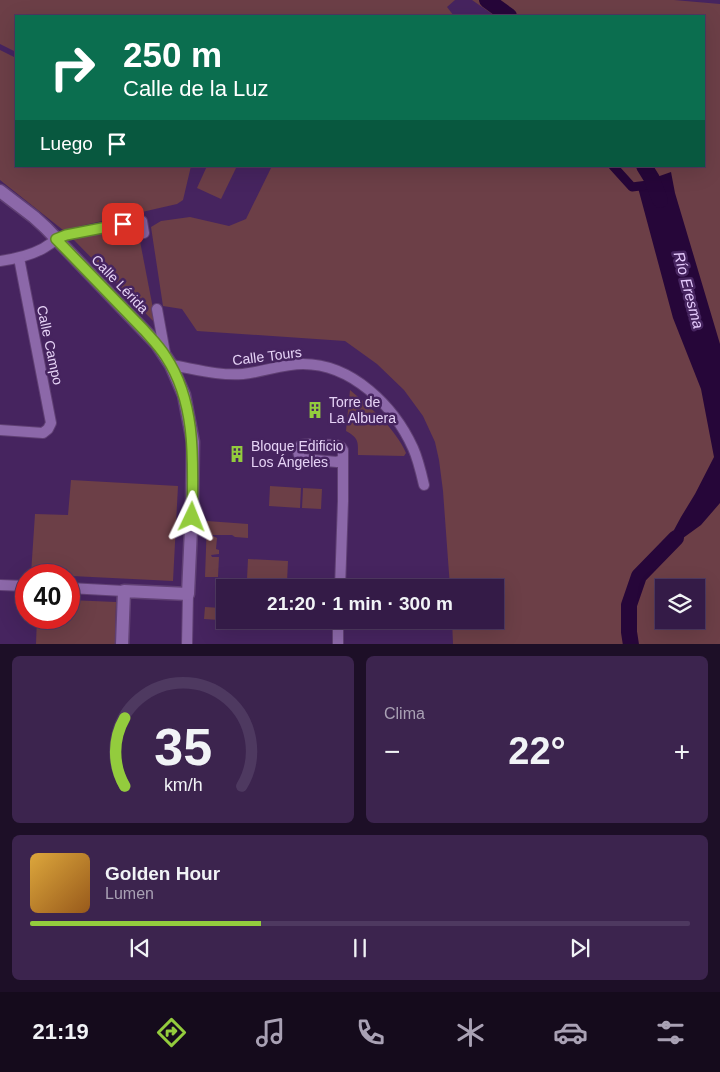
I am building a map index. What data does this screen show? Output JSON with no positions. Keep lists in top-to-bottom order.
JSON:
{
  "streets": {
    "street": ["Calle Lérida", "Calle Campo", "Calle Tours"]
  },
  "crossings": [
    ["Calle Lérida", "Calle Tours"]
  ],
  "water": ["Río Eresma"],
  "places": {
    "building": ["Torre de La Albuera", "Bloque Edificio Los Ángeles"]
  },
  "page": {
    "turn": ["250 m", "Calle de la Luz"],
    "then": "Luego",
    "limit": "40",
    "trip": "21:20 · 1 min · 300 m",
    "tile": "Clima",
    "heat": ["−", "22°", "+"],
    "song": ["Golden Hour", "Lumen"],
    "tabs": "21:19",
    "gauge": ["35", "km/h"]
  }
}
